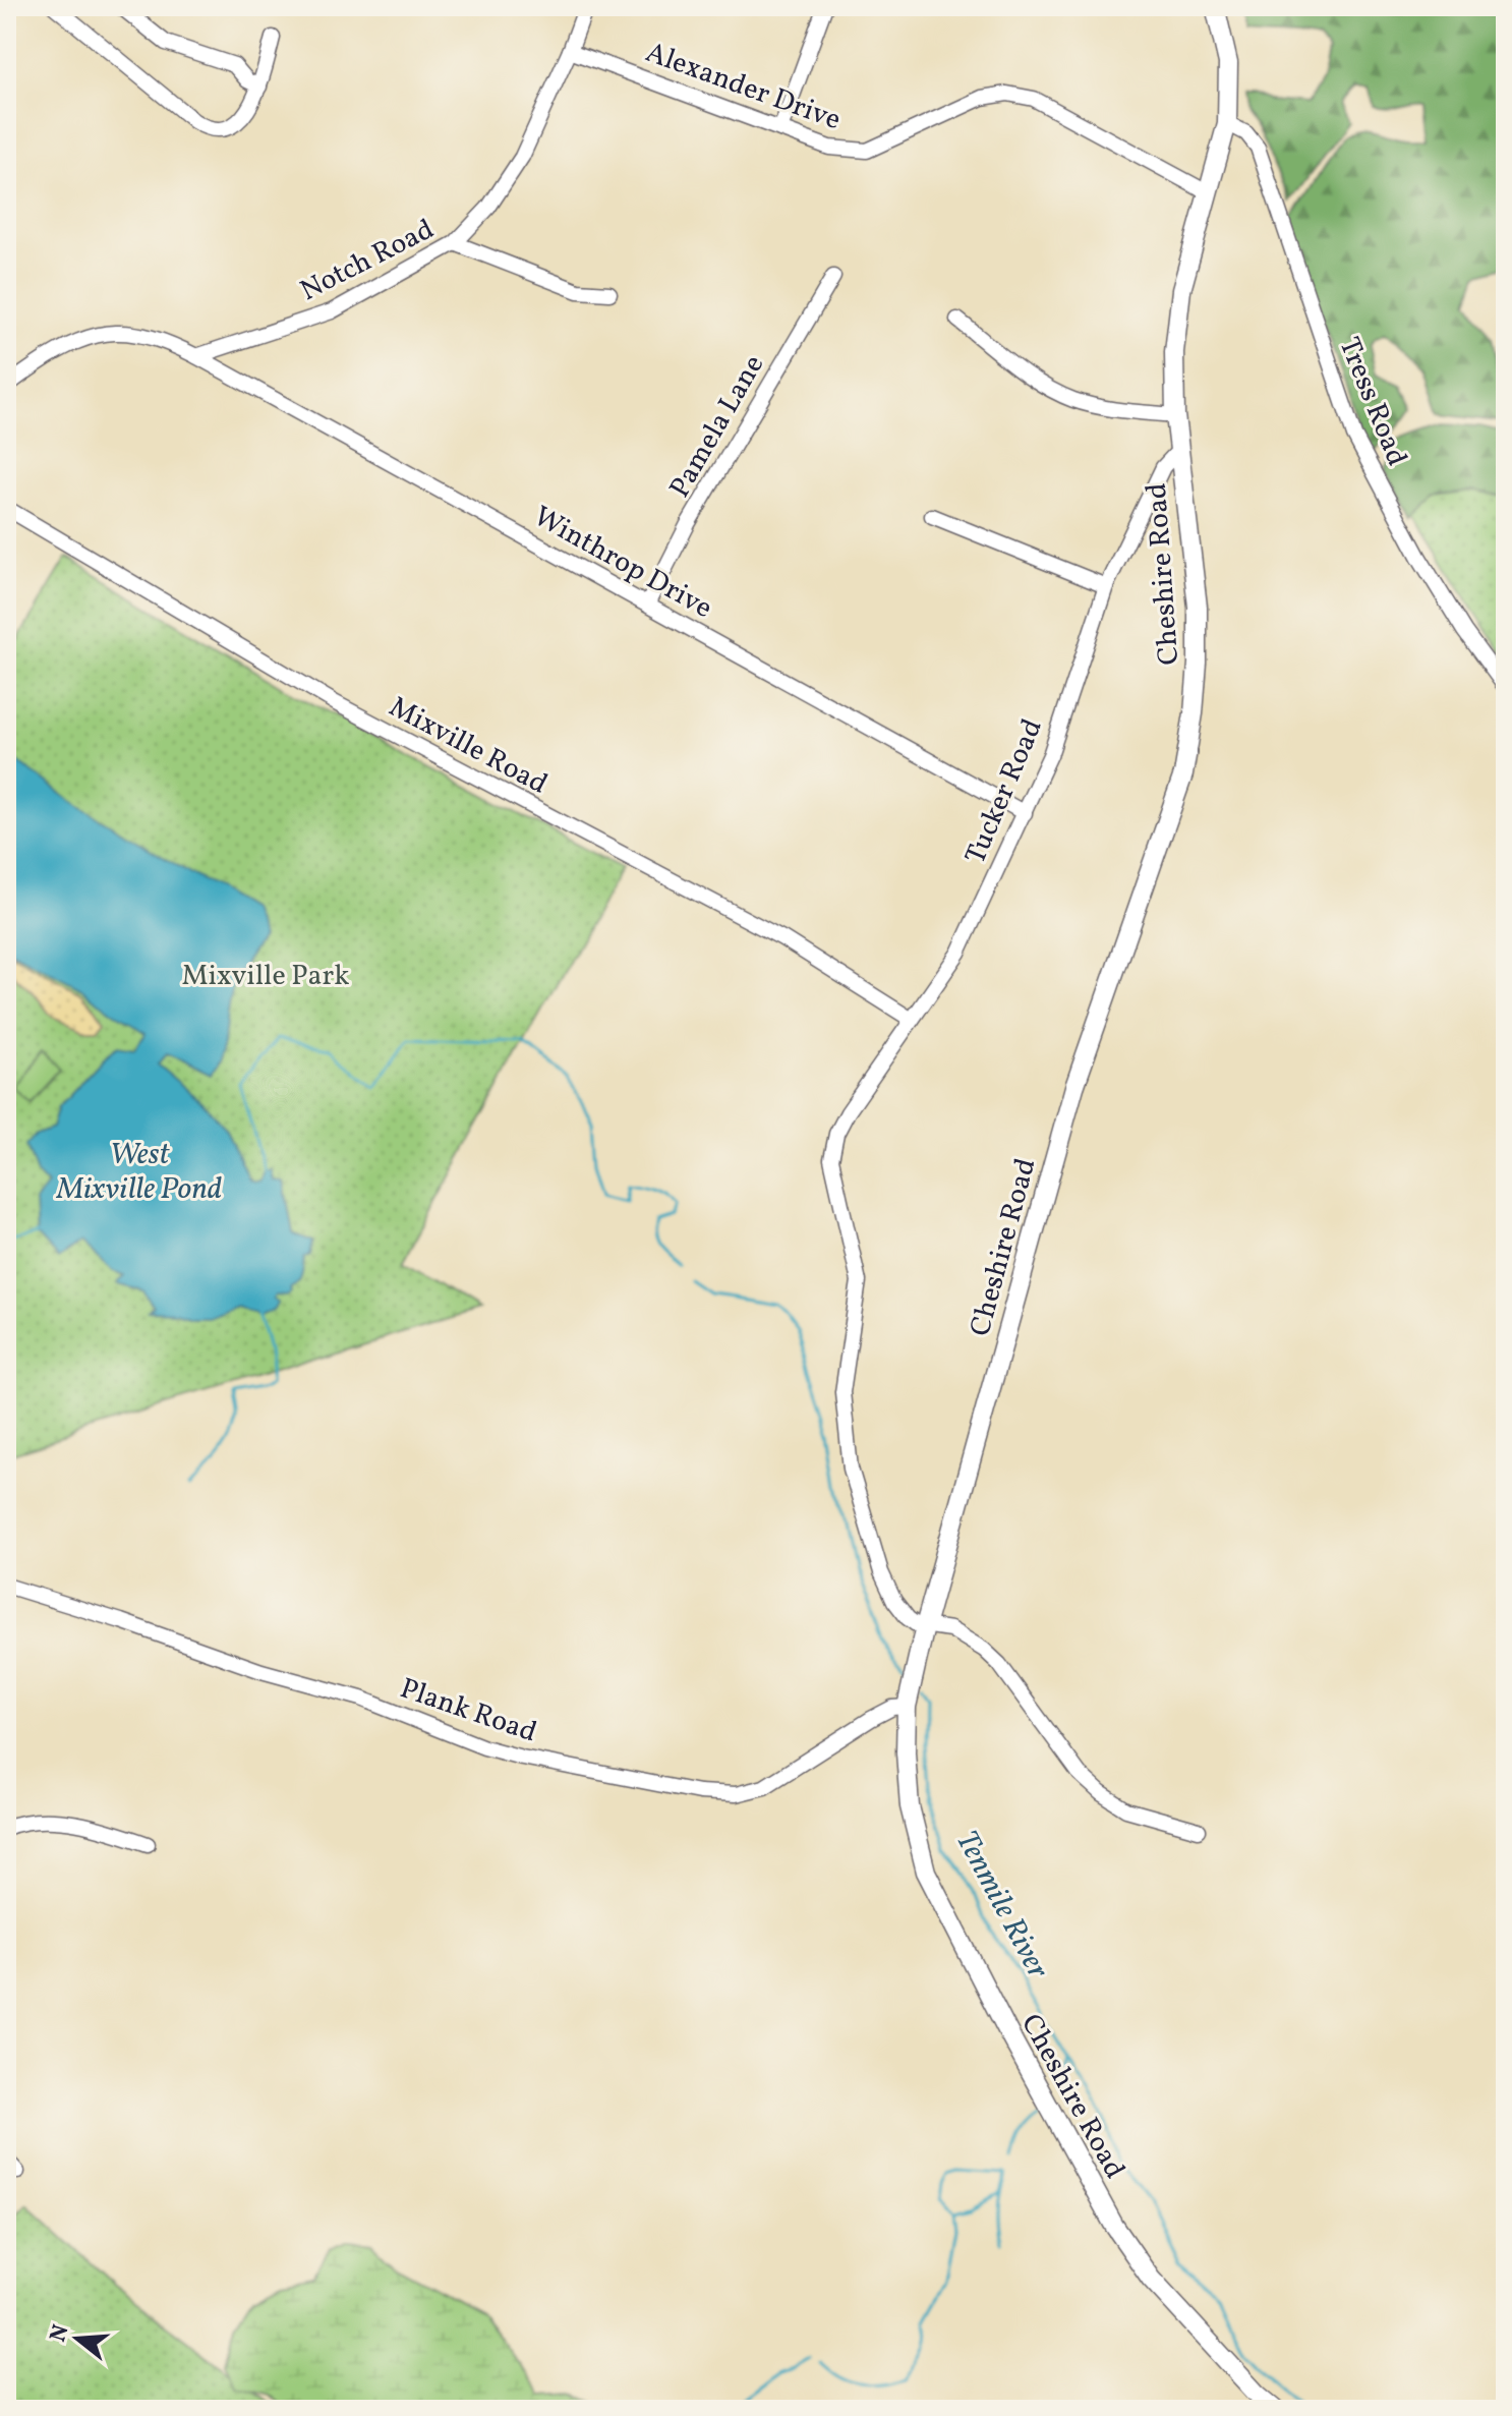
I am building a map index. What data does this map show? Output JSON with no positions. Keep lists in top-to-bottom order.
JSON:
{
  "streets": {
    "main road": ["Cheshire Road"],
    "street": [
      "Alexander Drive",
      "Notch Road",
      "Tress Road",
      "Pamela Lane",
      "Winthrop Drive",
      "Mixville Road",
      "Tucker Road",
      "Plank Road"
    ]
  },
  "crossings": [
    ["Alexander Drive", "Notch Road"],
    ["Alexander Drive", "Cheshire Road"],
    ["Notch Road", "Winthrop Drive"],
    ["Tress Road", "Cheshire Road"],
    ["Pamela Lane", "Winthrop Drive"],
    ["Winthrop Drive", "Tucker Road"],
    ["Cheshire Road", "Tucker Road"],
    ["Cheshire Road", "Plank Road"],
    ["Mixville Road", "Tucker Road"]
  ],
  "water": ["West Mixville Pond", "Tenmile River"],
  "parks": ["Mixville Park"],
  "north": "left"
}
